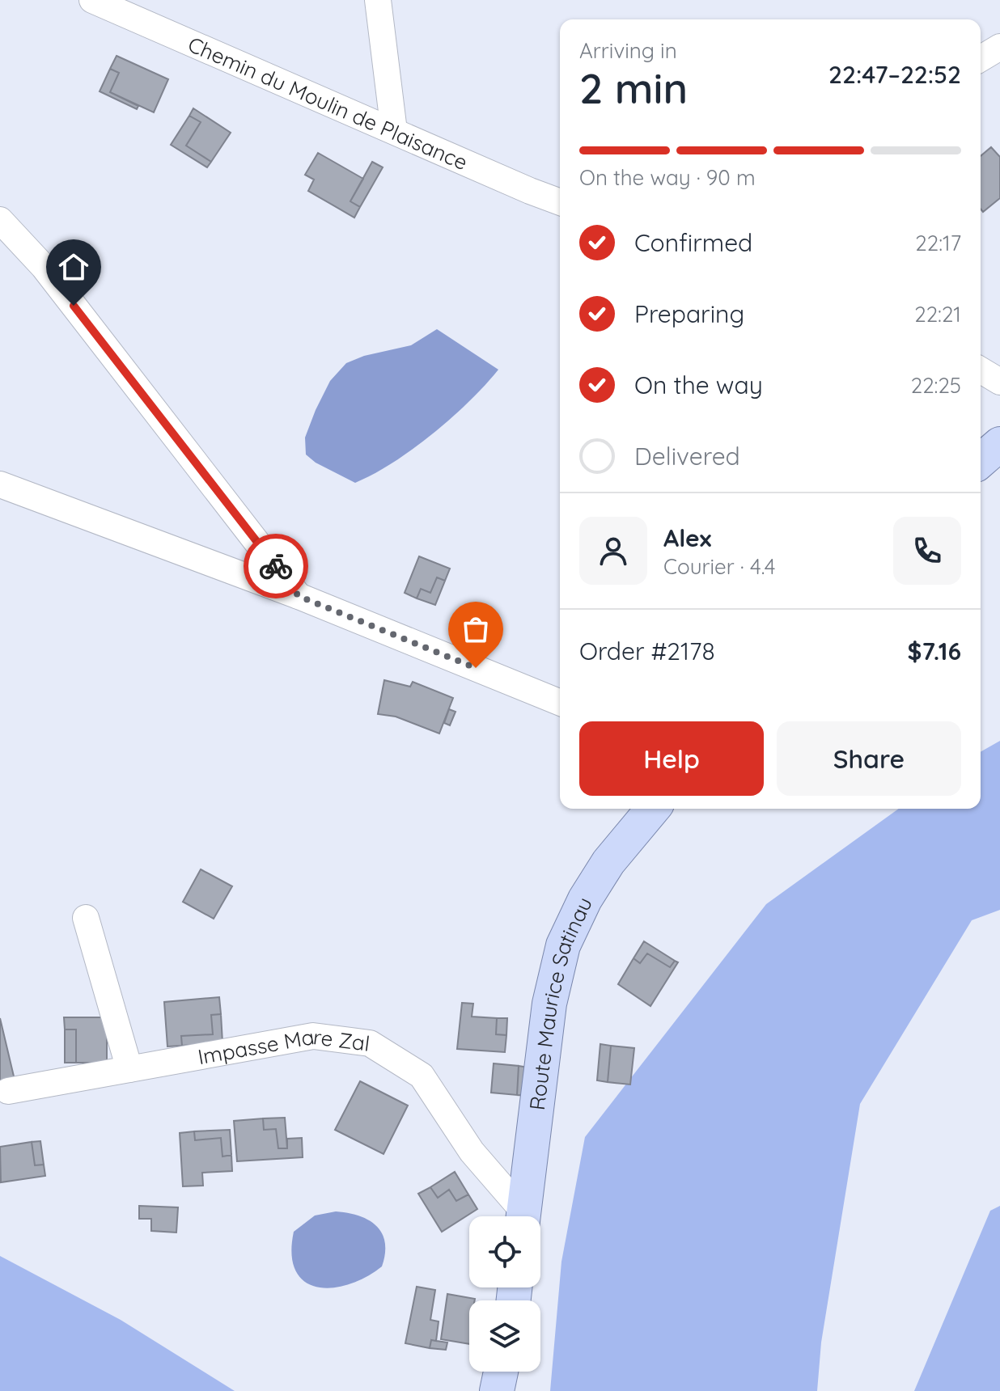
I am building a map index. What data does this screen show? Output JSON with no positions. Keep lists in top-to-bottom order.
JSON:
{
  "streets": {
    "main road": ["Route Maurice Satinau"],
    "street": ["Chemin du Moulin de Plaisance", "Impasse Mare Zal"]
  },
  "page": {
    "heading": ["2 min", "Arriving in", "22:47–22:52"],
    "panel": [
      "Alex",
      "Courier · 4.4",
      "Order #2178",
      "$7.16"
    ],
    "bar": "On the way · 90 m",
    "list": [
      ["Confirmed", "22:17"],
      ["Preparing", "22:21"],
      ["On the way", "22:25"],
      "Delivered"
    ],
    "buttons": ["Help", "Share"]
  }
}
